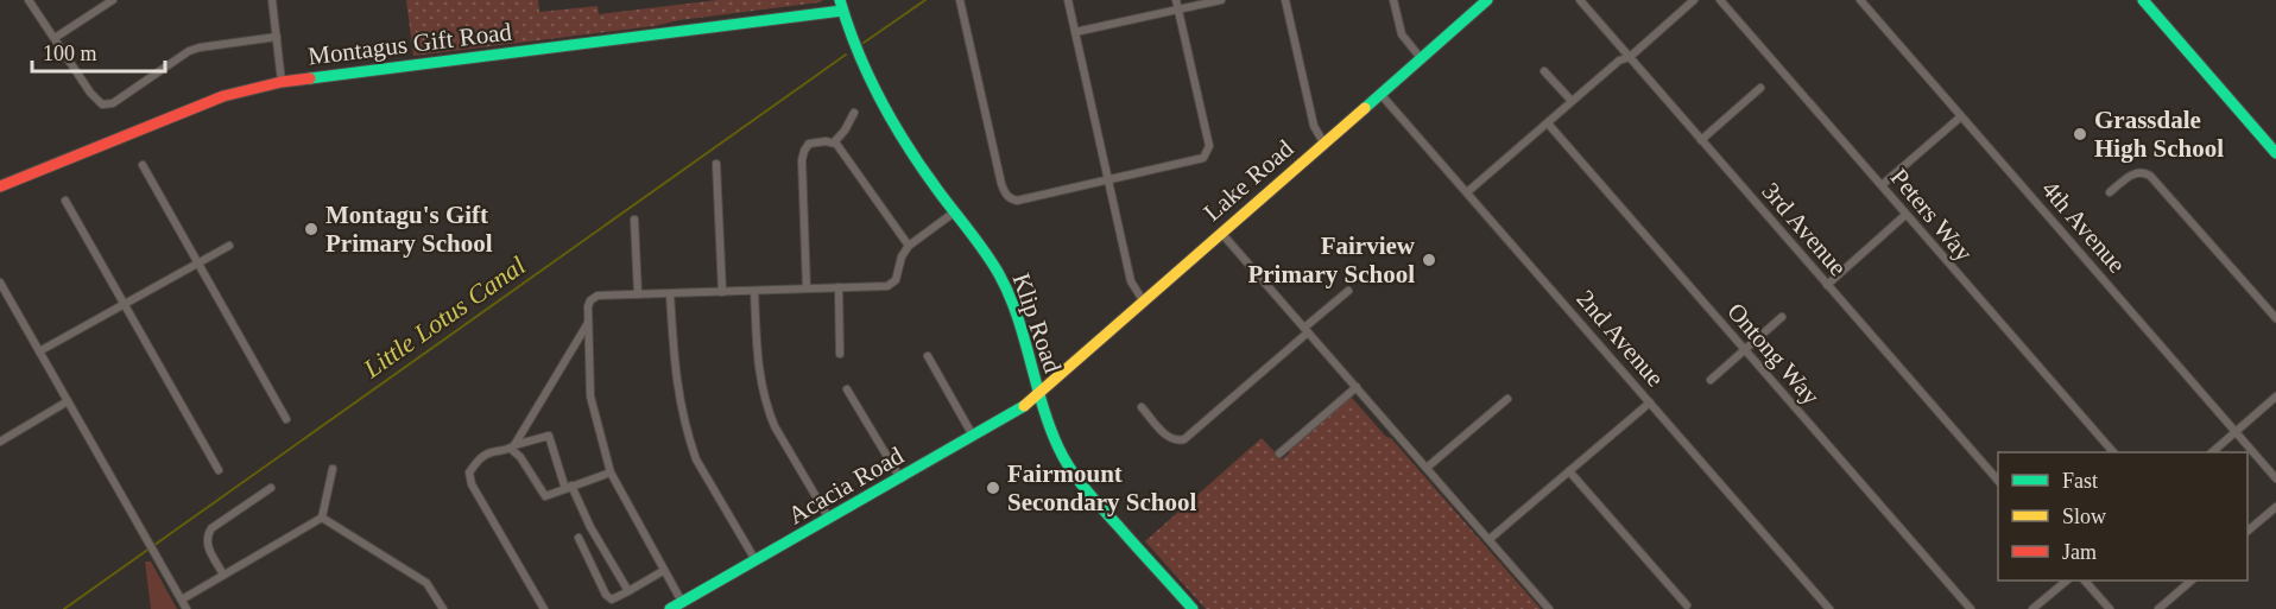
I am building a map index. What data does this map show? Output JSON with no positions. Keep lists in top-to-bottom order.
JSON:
{
  "streets": {
    "street": [
      "Montagus Gift Road",
      "Lake Road",
      "Peters Way",
      "4th Avenue",
      "3rd Avenue",
      "Klip Road",
      "2nd Avenue",
      "Ontong Way",
      "Acacia Road"
    ]
  },
  "crossings": [
    ["Montagus Gift Road", "Klip Road"],
    ["Lake Road", "Klip Road"],
    ["Lake Road", "2nd Avenue"],
    ["Lake Road", "Acacia Road"],
    ["Klip Road", "Acacia Road"]
  ],
  "water": ["Little Lotus Canal"],
  "places": [
    "Grassdale High School",
    "Montagu's Gift Primary School",
    "Fairview Primary School",
    "Fairmount Secondary School"
  ],
  "legend": ["Fast", "Slow", "Jam"],
  "scale_bar": "100 m"
}
